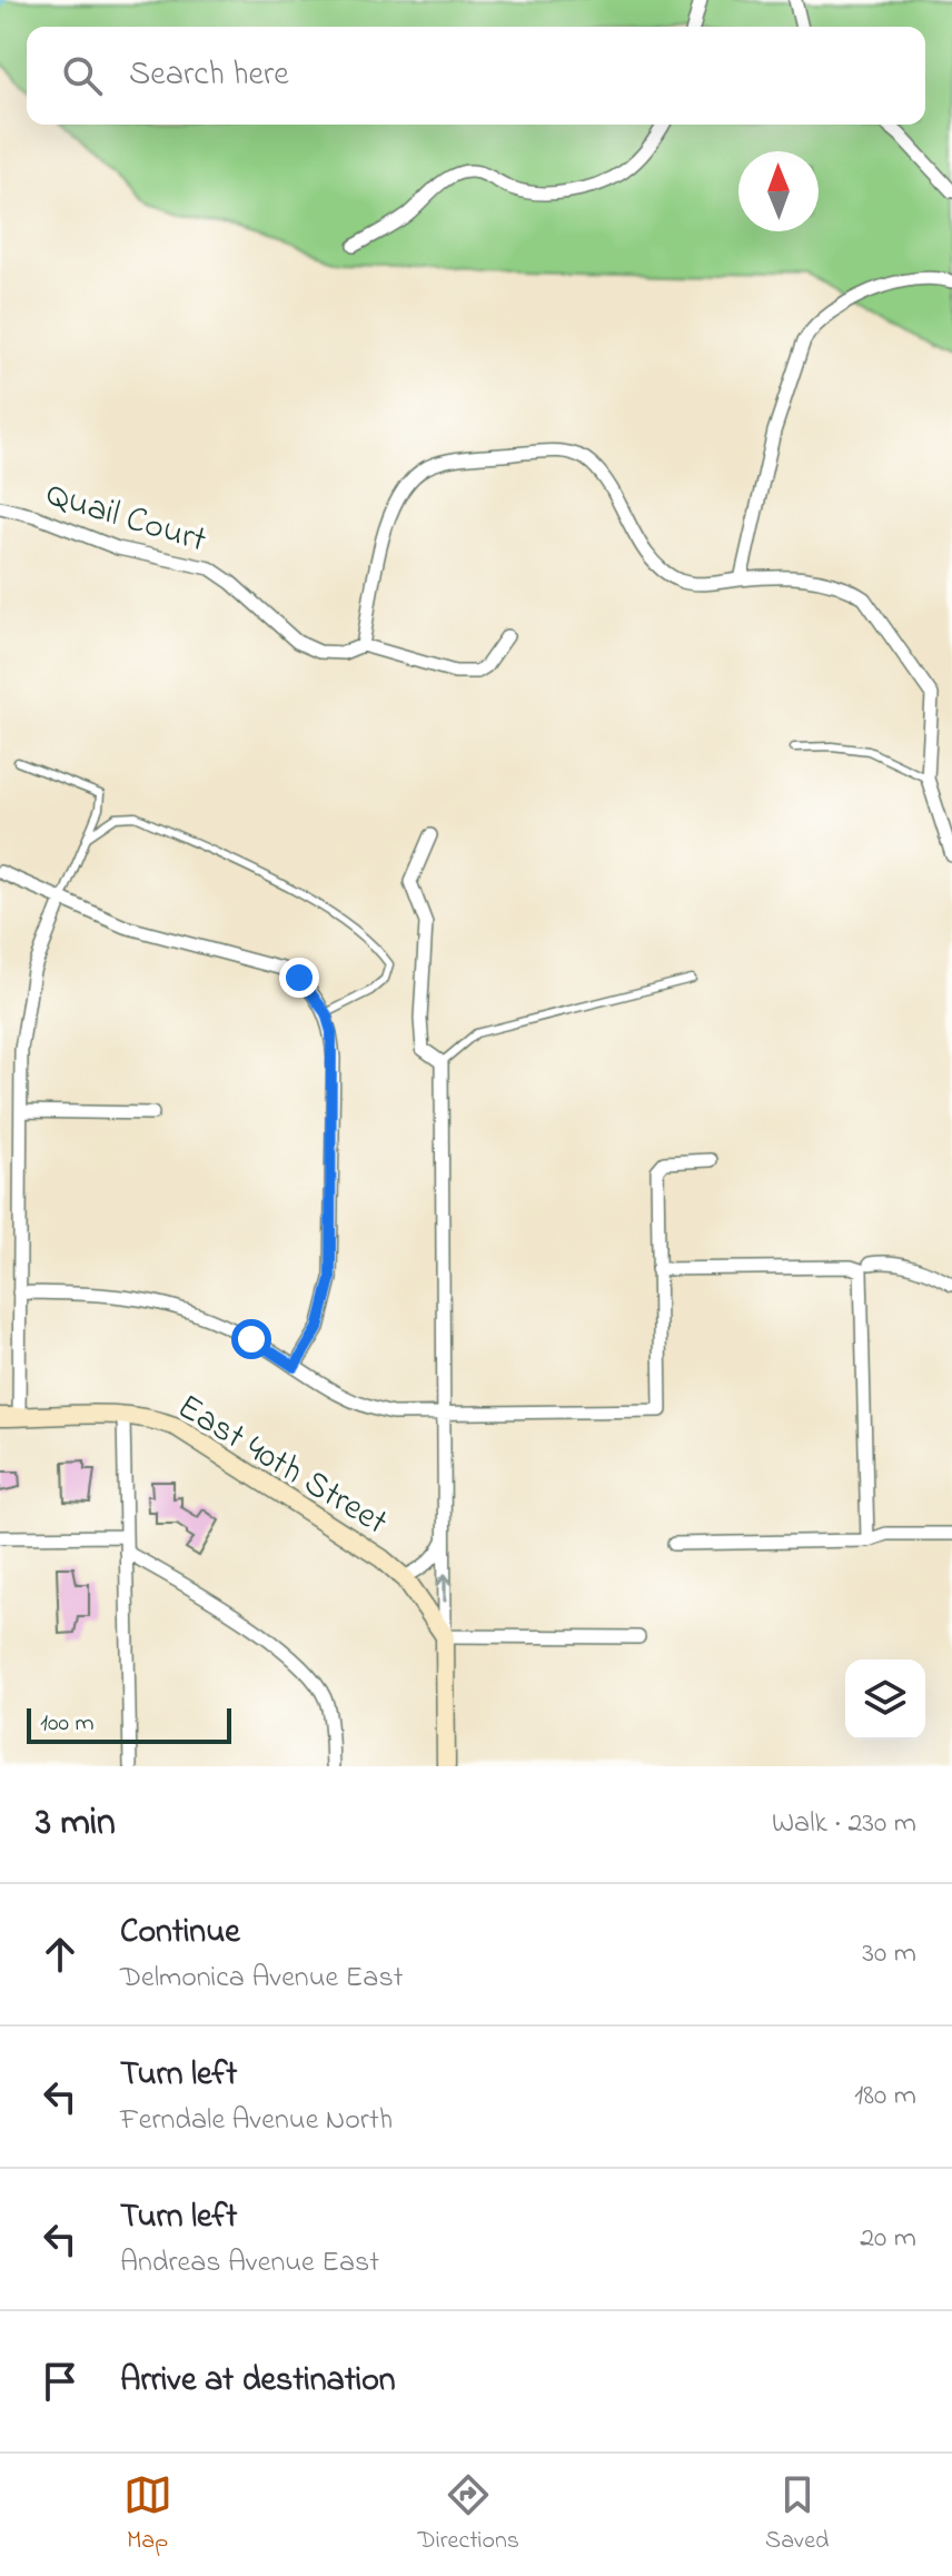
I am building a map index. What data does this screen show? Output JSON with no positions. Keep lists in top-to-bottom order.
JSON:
{
  "streets": {
    "main road": ["East 40th Street"],
    "street": ["Quail Court"]
  },
  "scale_bar": "100 m",
  "north": "top",
  "page": {
    "search": "Search here",
    "scale": "100 m",
    "heading": ["3 min", "Walk · 230 m"],
    "list": [
      ["Continue", "Delmonica Avenue East", "30 m"],
      ["Turn left", "Ferndale Avenue North", "180 m"],
      ["Turn left", "Andreas Avenue East", "20 m"],
      "Arrive at destination"
    ],
    "nav": ["Map", "Directions", "Saved"]
  }
}
